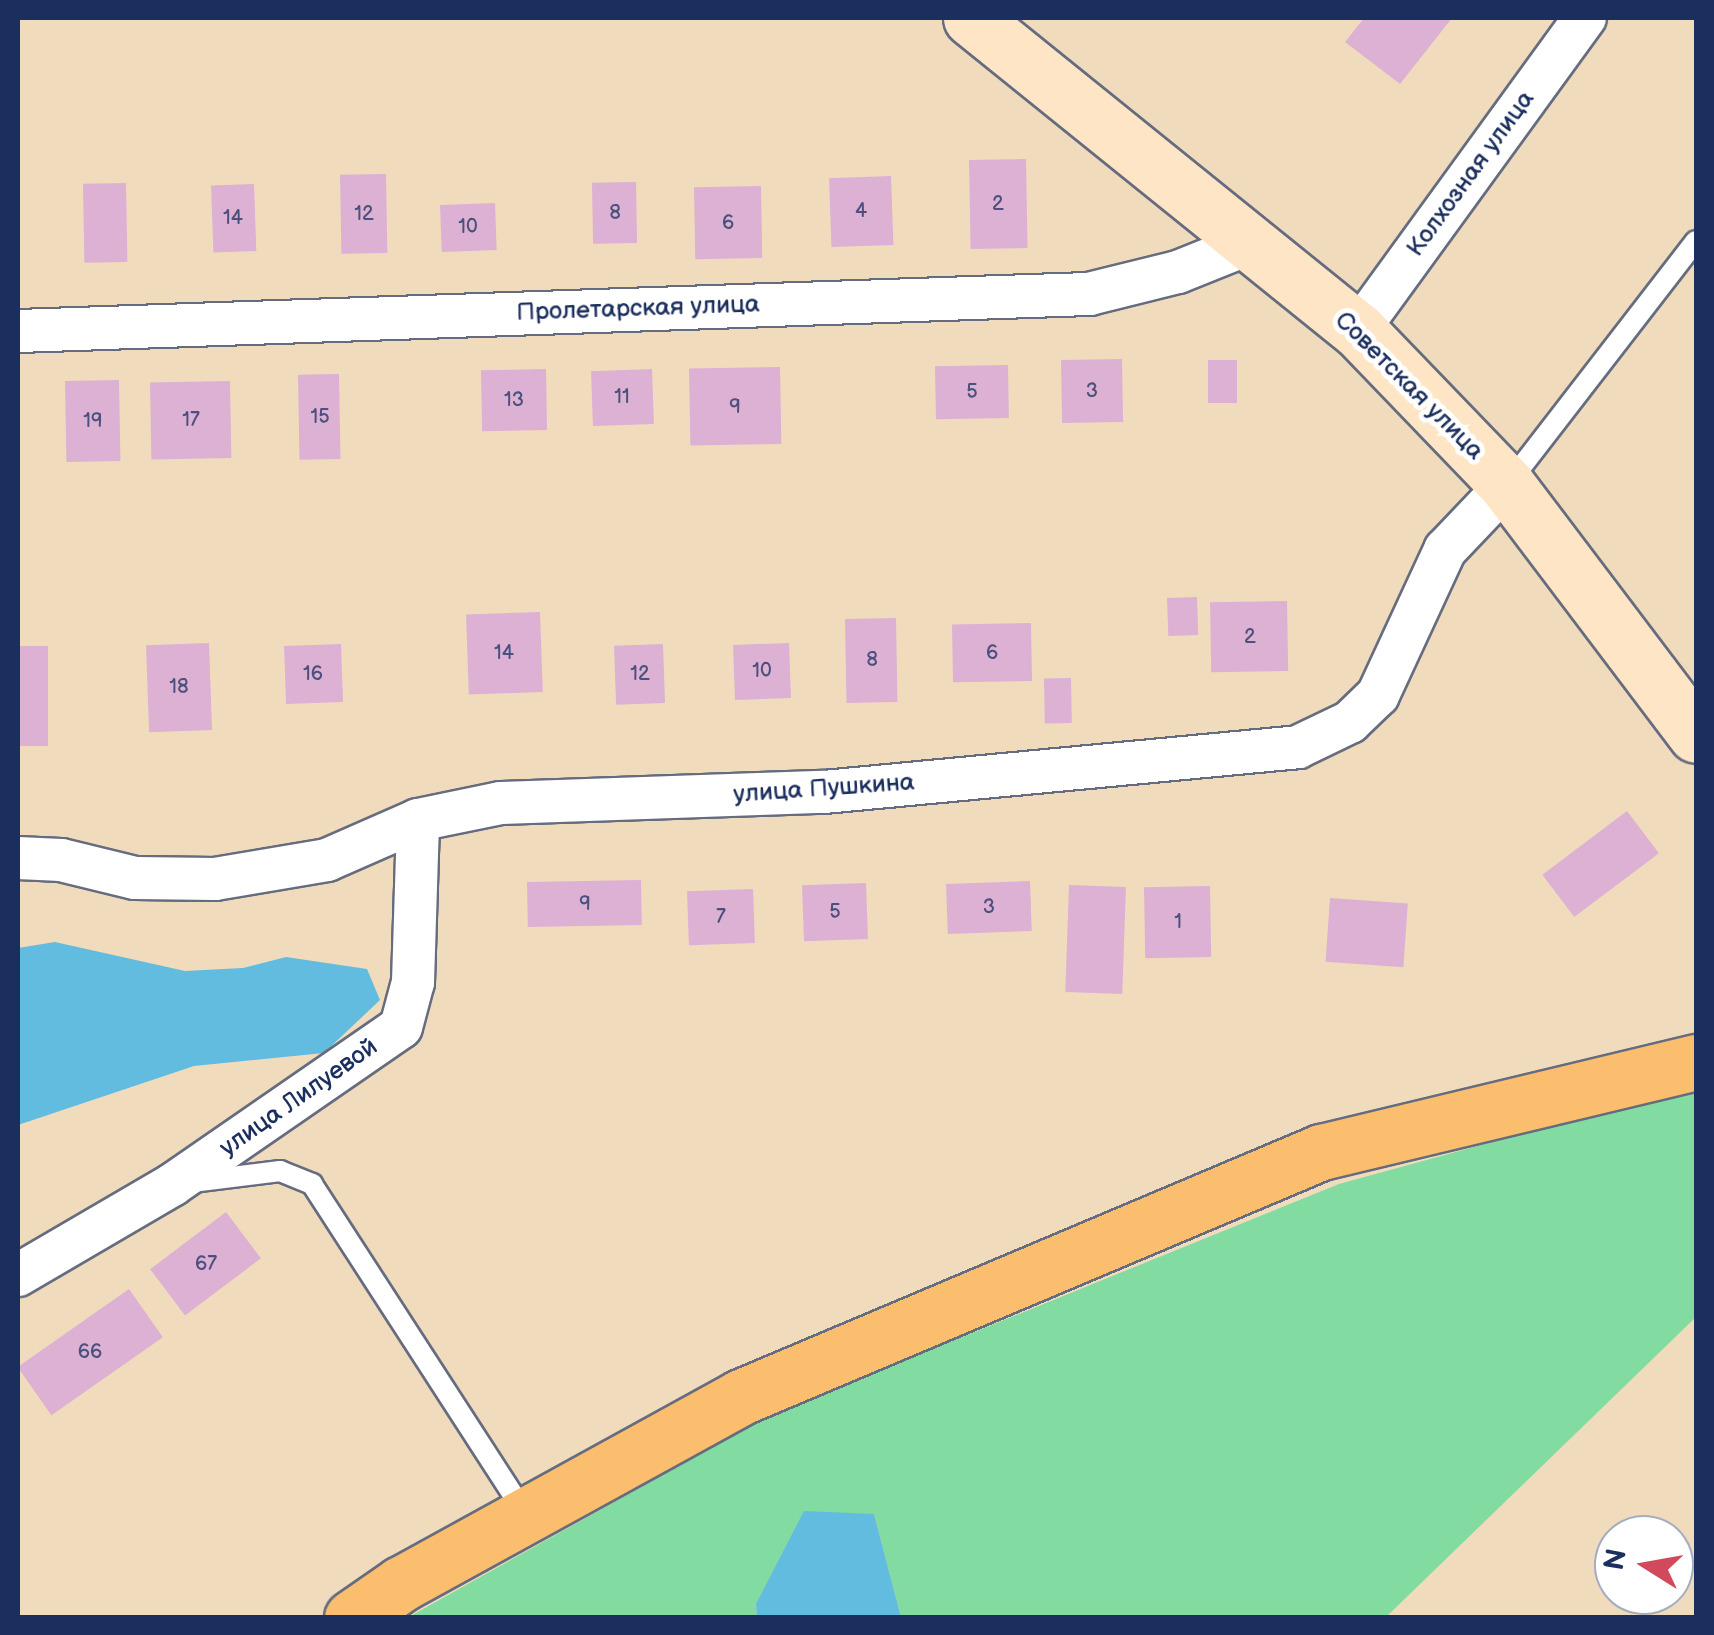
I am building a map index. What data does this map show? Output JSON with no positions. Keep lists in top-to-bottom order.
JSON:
{
  "streets": {
    "main road": ["Советская улица"],
    "street": [
      "Колхозная улица",
      "Пролетарская улица",
      "улица Пушкина",
      "улица Лилуевой"
    ]
  },
  "crossings": [
    ["Колхозная улица", "Советская улица"],
    ["Пролетарская улица", "Советская улица"],
    ["Советская улица", "улица Пушкина"],
    ["улица Пушкина", "улица Лилуевой"]
  ],
  "house_numbers": [
    "2",
    "4",
    "8",
    "12",
    "14",
    "6",
    "10",
    "3",
    "5",
    "11",
    "13",
    "9",
    "15",
    "17",
    "19",
    "2",
    "14",
    "6",
    "8",
    "10",
    "16",
    "12",
    "18",
    "9",
    "3",
    "5",
    "7",
    "1",
    "67",
    "66"
  ],
  "north": "left"
}
